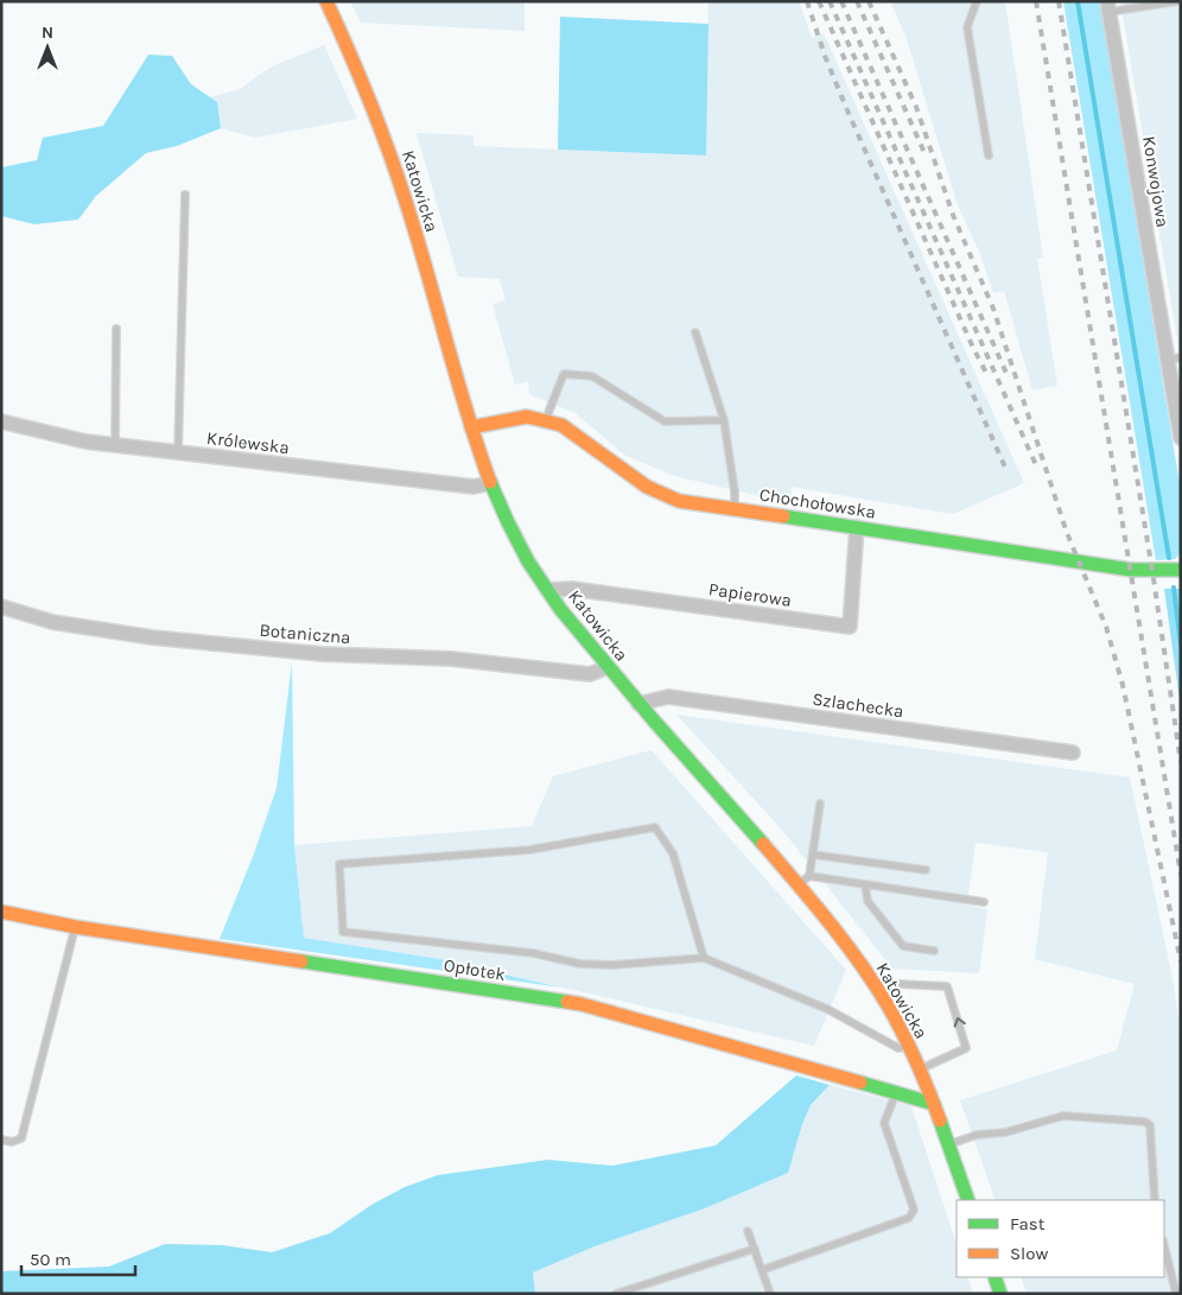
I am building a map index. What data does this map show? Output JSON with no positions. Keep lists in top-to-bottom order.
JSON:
{
  "streets": {
    "street": [
      "Konwojowa",
      "Katowicka",
      "Królewska",
      "Chochołowska",
      "Papierowa",
      "Botaniczna",
      "Szlachecka",
      "Opłotek"
    ]
  },
  "crossings": [
    ["Katowicka", "Królewska"],
    ["Katowicka", "Chochołowska"],
    ["Katowicka", "Papierowa"],
    ["Katowicka", "Botaniczna"],
    ["Katowicka", "Szlachecka"],
    ["Katowicka", "Opłotek"],
    ["Chochołowska", "Papierowa"]
  ],
  "legend": ["Fast", "Slow"],
  "scale_bar": "50 m",
  "north": "top"
}
